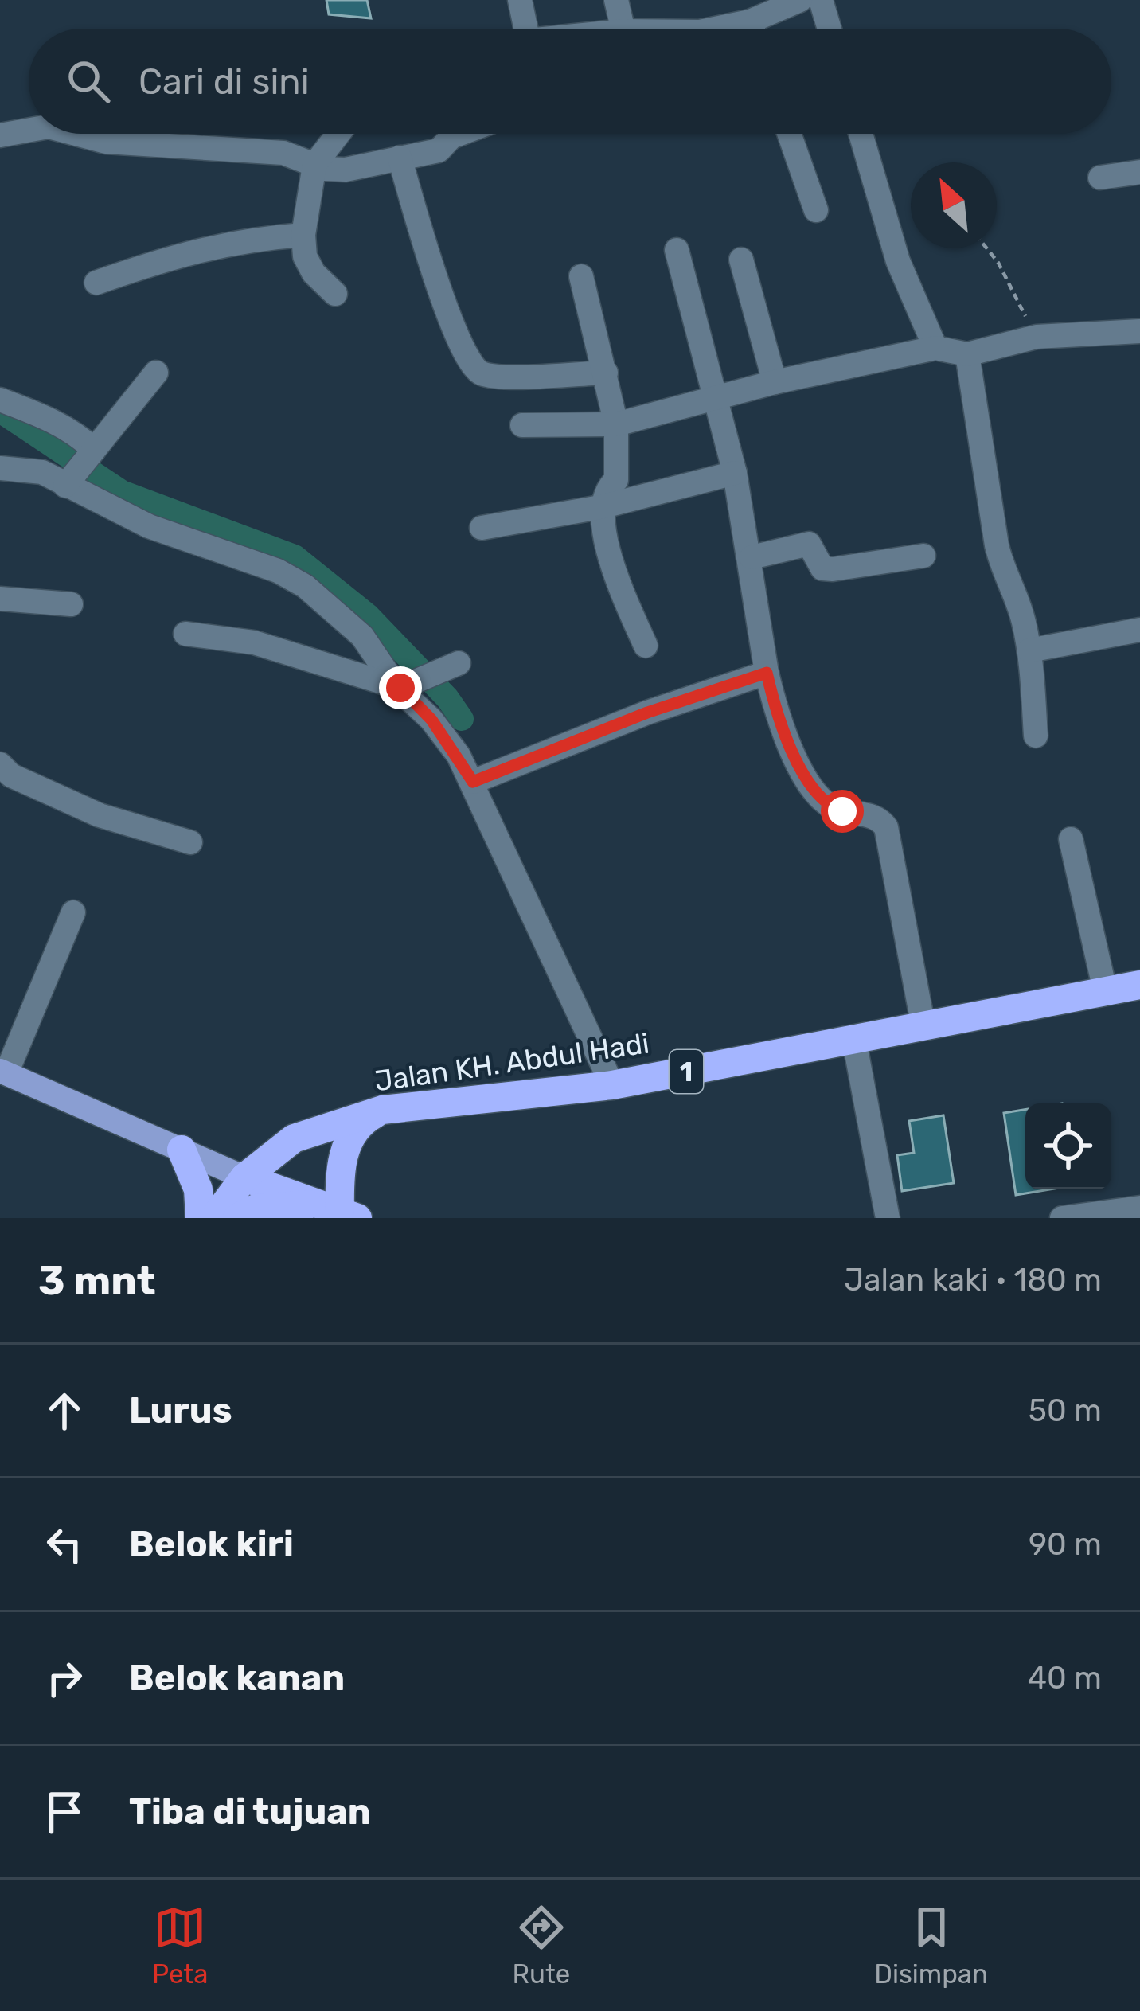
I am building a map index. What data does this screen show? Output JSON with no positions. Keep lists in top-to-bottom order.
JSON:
{
  "streets": {
    "highway": ["Jalan KH. Abdul Hadi", "1"]
  },
  "north": "top left",
  "page": {
    "search": "Cari di sini",
    "heading": ["3 mnt", "Jalan kaki · 180 m"],
    "list": [
      ["Lurus", "50 m"],
      ["Belok kiri", "90 m"],
      ["Belok kanan", "40 m"],
      "Tiba di tujuan"
    ],
    "nav": ["Peta", "Rute", "Disimpan"]
  }
}
